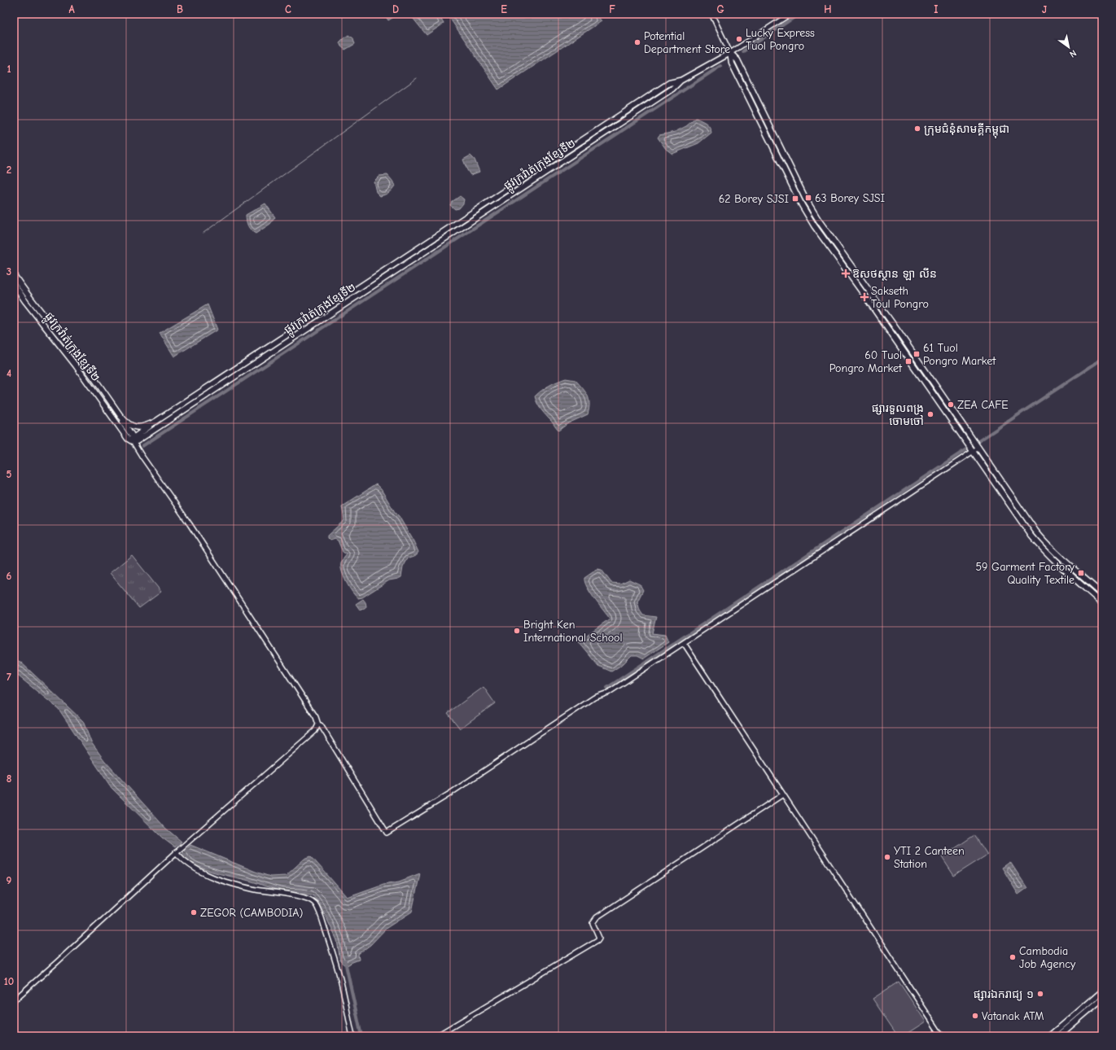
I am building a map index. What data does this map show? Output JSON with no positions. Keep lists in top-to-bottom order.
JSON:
{
  "streets": {
    "main road": ["ផ្លូវក្រវ៉ាត់ក្រុងខ្សែទី២"]
  },
  "places": {
    "other": [
      "Lucky Express Tuol Pongro",
      "Potential Department Store",
      "ក្រុមជំនុំសាមគ្គីកម្ពុជា",
      "ZEA CAFE",
      "ផ្សារទួលពង្រ ចោមចៅ",
      "Bright Ken International School",
      "YTI 2 Canteen Station",
      "ZEGOR (CAMBODIA)",
      "Cambodia Job Agency",
      "ផ្សារឯករាជ្យ ១",
      "Vatanak ATM"
    ],
    "transit": [
      "63 Borey SJSI",
      "62 Borey SJSI",
      "61 Tuol Pongro Market",
      "60 Tuol Pongro Market",
      "59 Garment Factory Quality Textile"
    ],
    "health": ["ឱសថស្ថាន ឡា លីន", "Sakseth Toul Pongro"]
  },
  "north": "bottom right",
  "grid": {
    "columns": [
      "A",
      "B",
      "C",
      "D",
      "E",
      "F",
      "G",
      "H",
      "I",
      "J"
    ],
    "rows": [
      "1",
      "2",
      "3",
      "4",
      "5",
      "6",
      "7",
      "8",
      "9",
      "10"
    ]
  }
}
